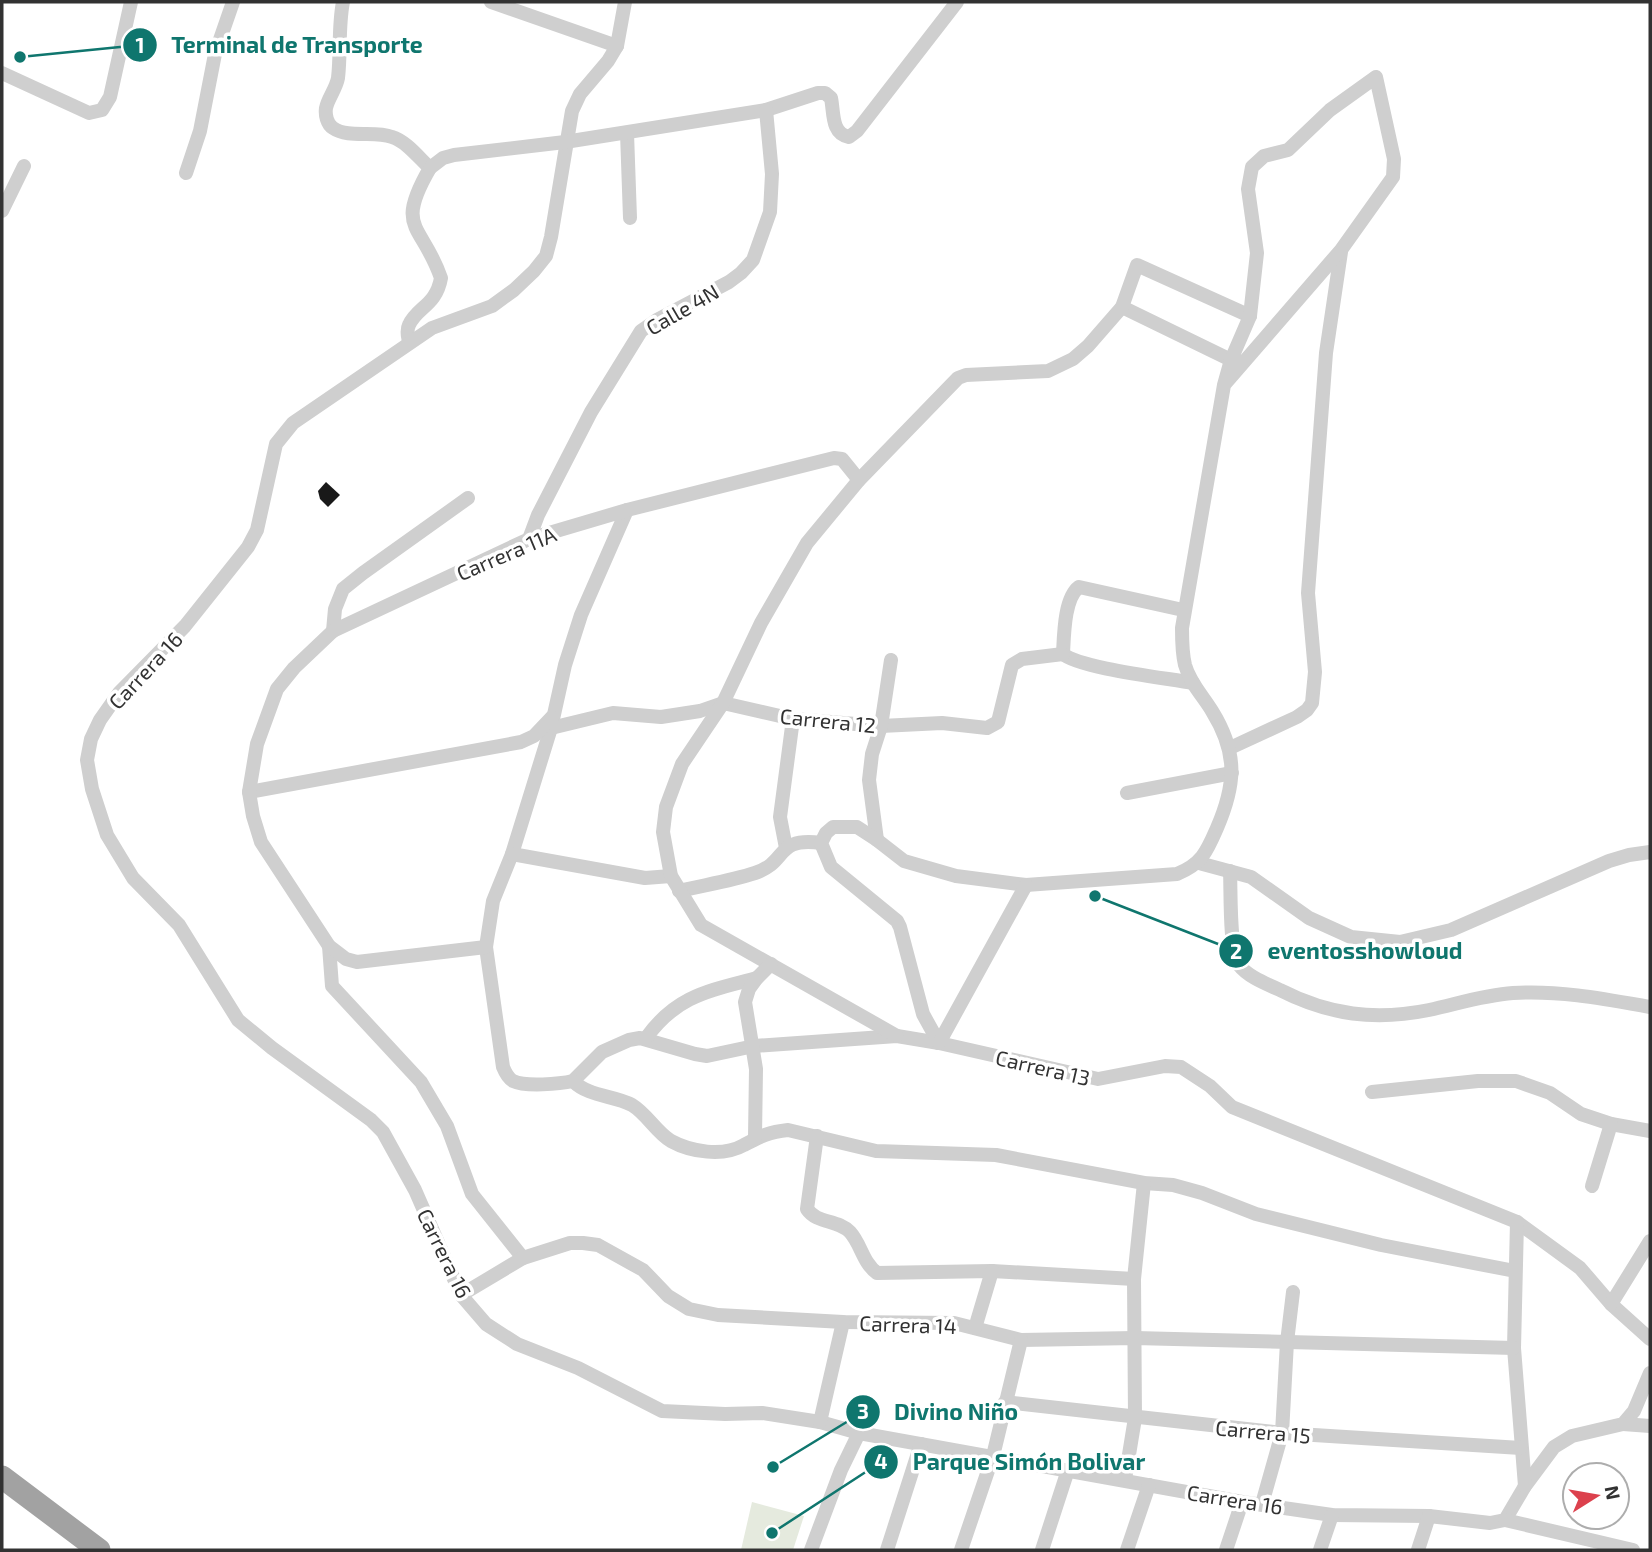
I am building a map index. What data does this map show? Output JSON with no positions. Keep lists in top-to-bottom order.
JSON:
{
  "streets": {
    "street": [
      "Calle 4N",
      "Carrera 11A",
      "Carrera 16",
      "Carrera 12",
      "Carrera 13",
      "Carrera 14",
      "Carrera 15"
    ]
  },
  "crossings": [
    ["Calle 4N", "Carrera 11A"],
    ["Carrera 11A", "Carrera 12"],
    ["Carrera 16", "Carrera 14"]
  ],
  "places": [
    "Terminal de Transporte",
    "eventosshowloud",
    "Divino Niño",
    "Parque Simón Bolivar"
  ],
  "north": "right"
}
